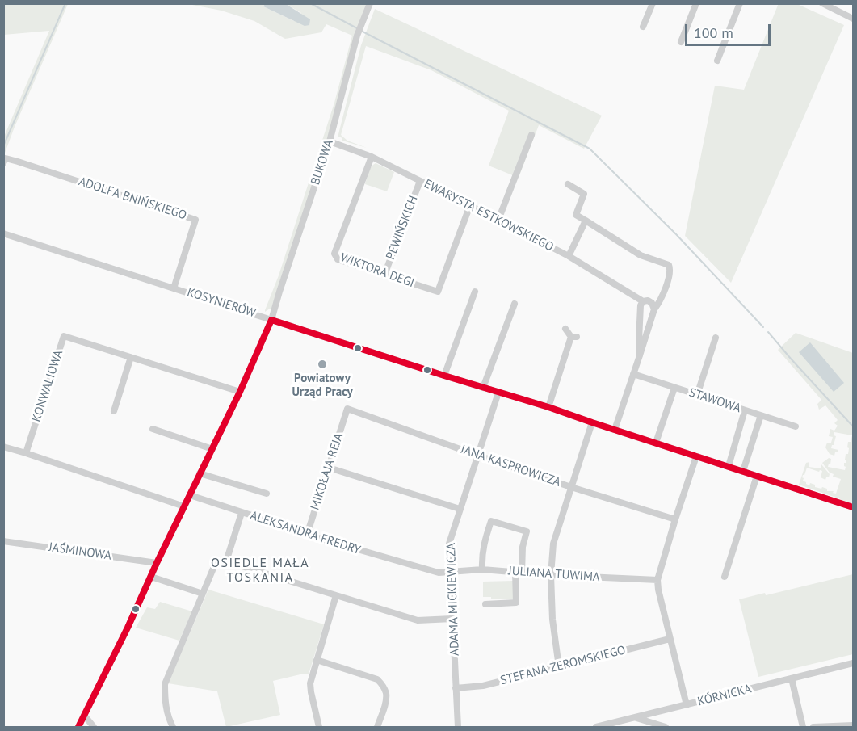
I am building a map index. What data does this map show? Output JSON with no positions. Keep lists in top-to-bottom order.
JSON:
{
  "streets": {
    "street": [
      "BUKOWA",
      "ADOLFA BNIŃSKIEGO",
      "EWARYSTA ESTKOWSKIEGO",
      "PEWIŃSKICH",
      "WIKTORA DEGI",
      "KOSYNIERÓW",
      "KONWALIOWA",
      "STAWOWA",
      "JANA KASPROWICZA",
      "MIKOŁAJA REJA",
      "ALEKSANDRA FREDRY",
      "JAŚMINOWA",
      "JULIANA TUWIMA",
      "ADAMA MICKIEWICZA",
      "STEFANA ŻEROMSKIEGO",
      "KÓRNICKA"
    ]
  },
  "crossings": [
    ["BUKOWA", "EWARYSTA ESTKOWSKIEGO"],
    ["BUKOWA", "KOSYNIERÓW"],
    ["BUKOWA", "KONWALIOWA"],
    ["BUKOWA", "ALEKSANDRA FREDRY"],
    ["BUKOWA", "JAŚMINOWA"],
    ["ADOLFA BNIŃSKIEGO", "KOSYNIERÓW"],
    ["EWARYSTA ESTKOWSKIEGO", "PEWIŃSKICH"],
    ["EWARYSTA ESTKOWSKIEGO", "WIKTORA DEGI"],
    ["PEWIŃSKICH", "WIKTORA DEGI"],
    ["KOSYNIERÓW", "ADAMA MICKIEWICZA"],
    ["JANA KASPROWICZA", "MIKOŁAJA REJA"],
    ["JANA KASPROWICZA", "ADAMA MICKIEWICZA"],
    ["MIKOŁAJA REJA", "ALEKSANDRA FREDRY"],
    ["ALEKSANDRA FREDRY", "JULIANA TUWIMA"],
    ["ALEKSANDRA FREDRY", "ADAMA MICKIEWICZA"],
    ["JULIANA TUWIMA", "ADAMA MICKIEWICZA"],
    ["ADAMA MICKIEWICZA", "STEFANA ŻEROMSKIEGO"]
  ],
  "districts": ["OSIEDLE MAŁA TOSKANIA"],
  "places": ["Powiatowy Urząd Pracy"],
  "scale_bar": "100 m"
}
